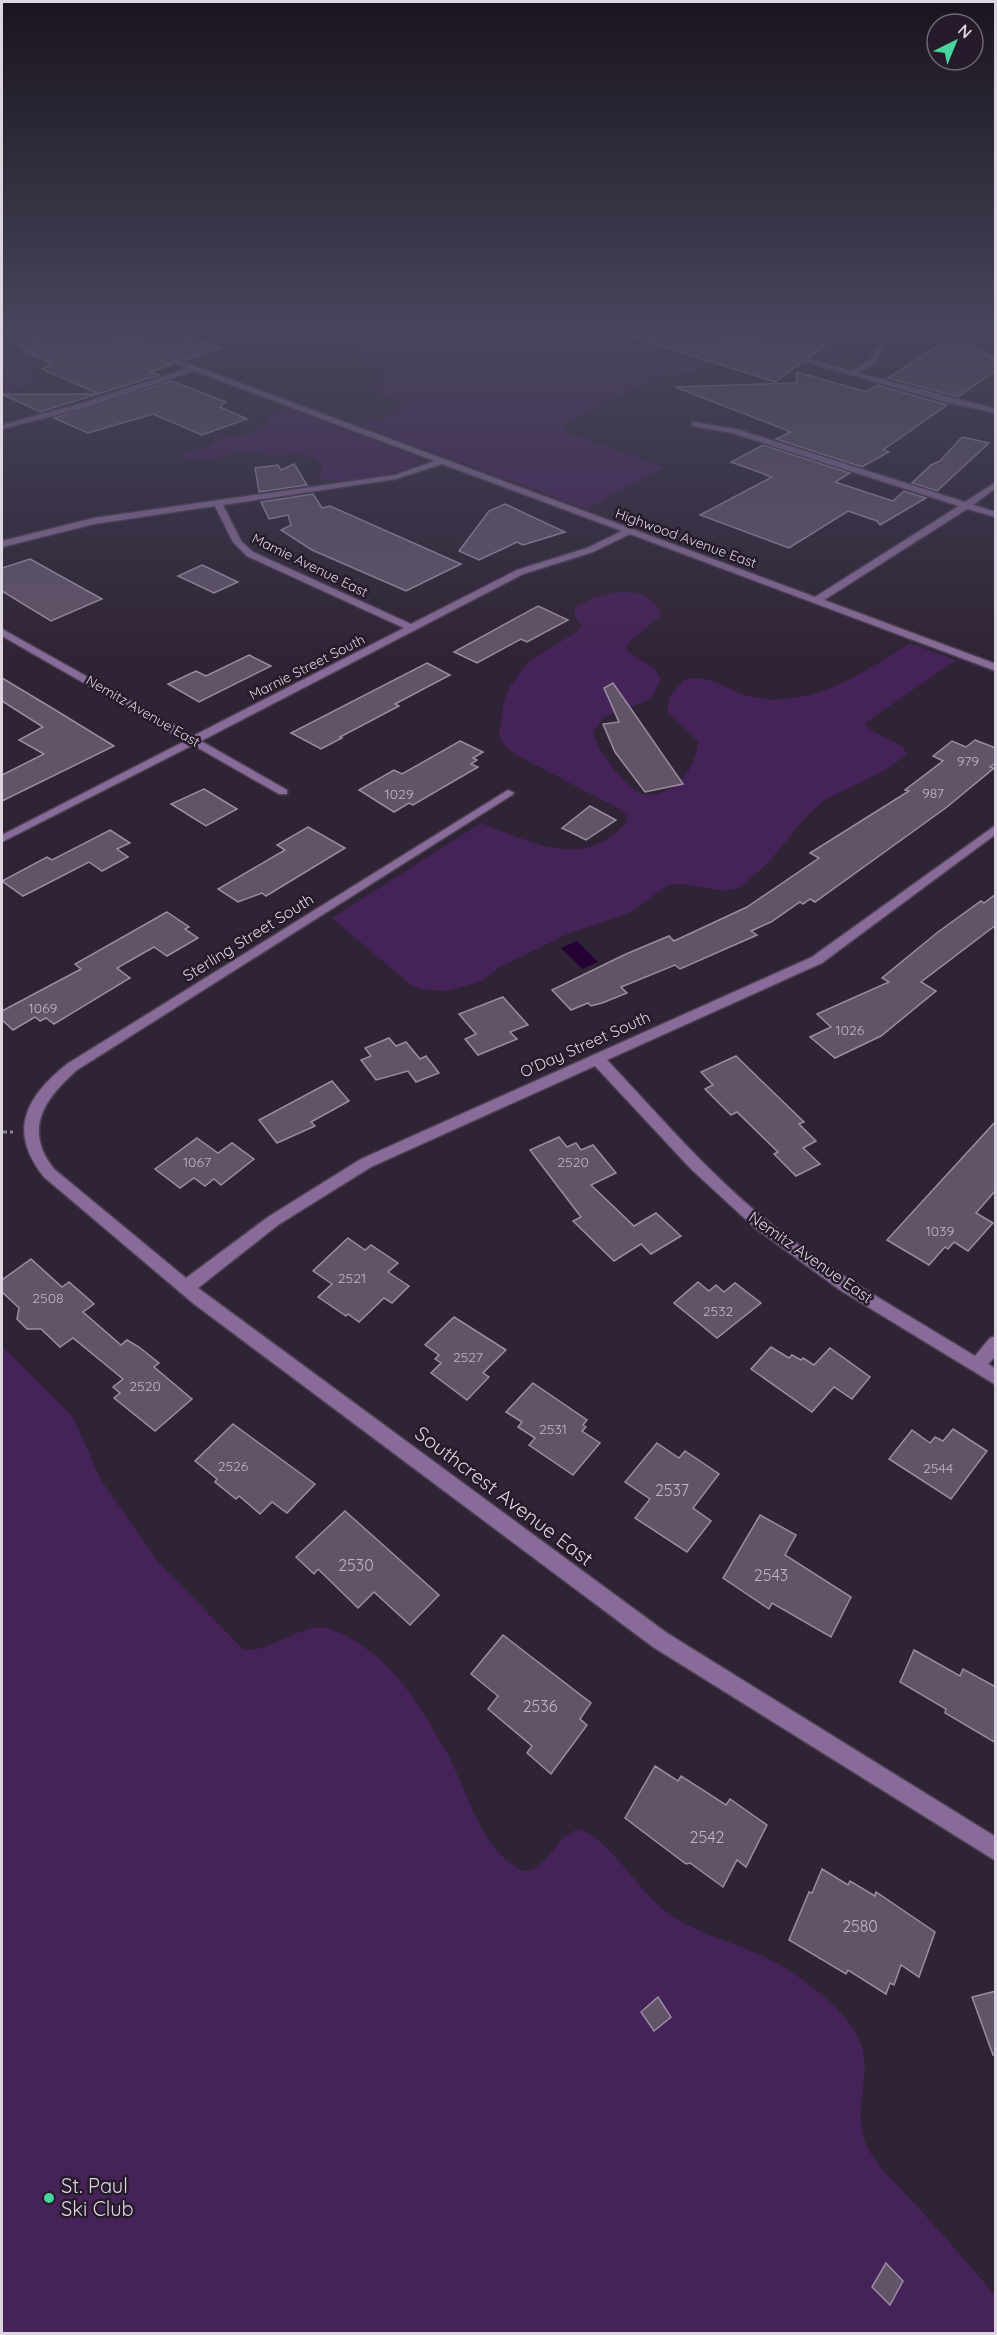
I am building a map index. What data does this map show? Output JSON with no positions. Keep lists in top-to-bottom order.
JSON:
{
  "streets": {
    "street": [
      "Highwood Avenue East",
      "Mamie Avenue East",
      "Marnie Street South",
      "Nemitz Avenue East",
      "Sterling Street South",
      "O'Day Street South",
      "Southcrest Avenue East"
    ]
  },
  "crossings": [
    ["Highwood Avenue East", "Marnie Street South"],
    ["Mamie Avenue East", "Marnie Street South"],
    ["Marnie Street South", "Nemitz Avenue East"],
    ["Nemitz Avenue East", "O'Day Street South"],
    ["Sterling Street South", "Southcrest Avenue East"],
    ["O'Day Street South", "Southcrest Avenue East"]
  ],
  "places": ["St. Paul Ski Club"],
  "house_numbers": [
    "979",
    "987",
    "1029",
    "1069",
    "1026",
    "1067",
    "2520",
    "1039",
    "2521",
    "2508",
    "2532",
    "2527",
    "2520",
    "2531",
    "2526",
    "2544",
    "2537",
    "2530",
    "2543",
    "2536",
    "2542",
    "2580"
  ],
  "north": "top right"
}
